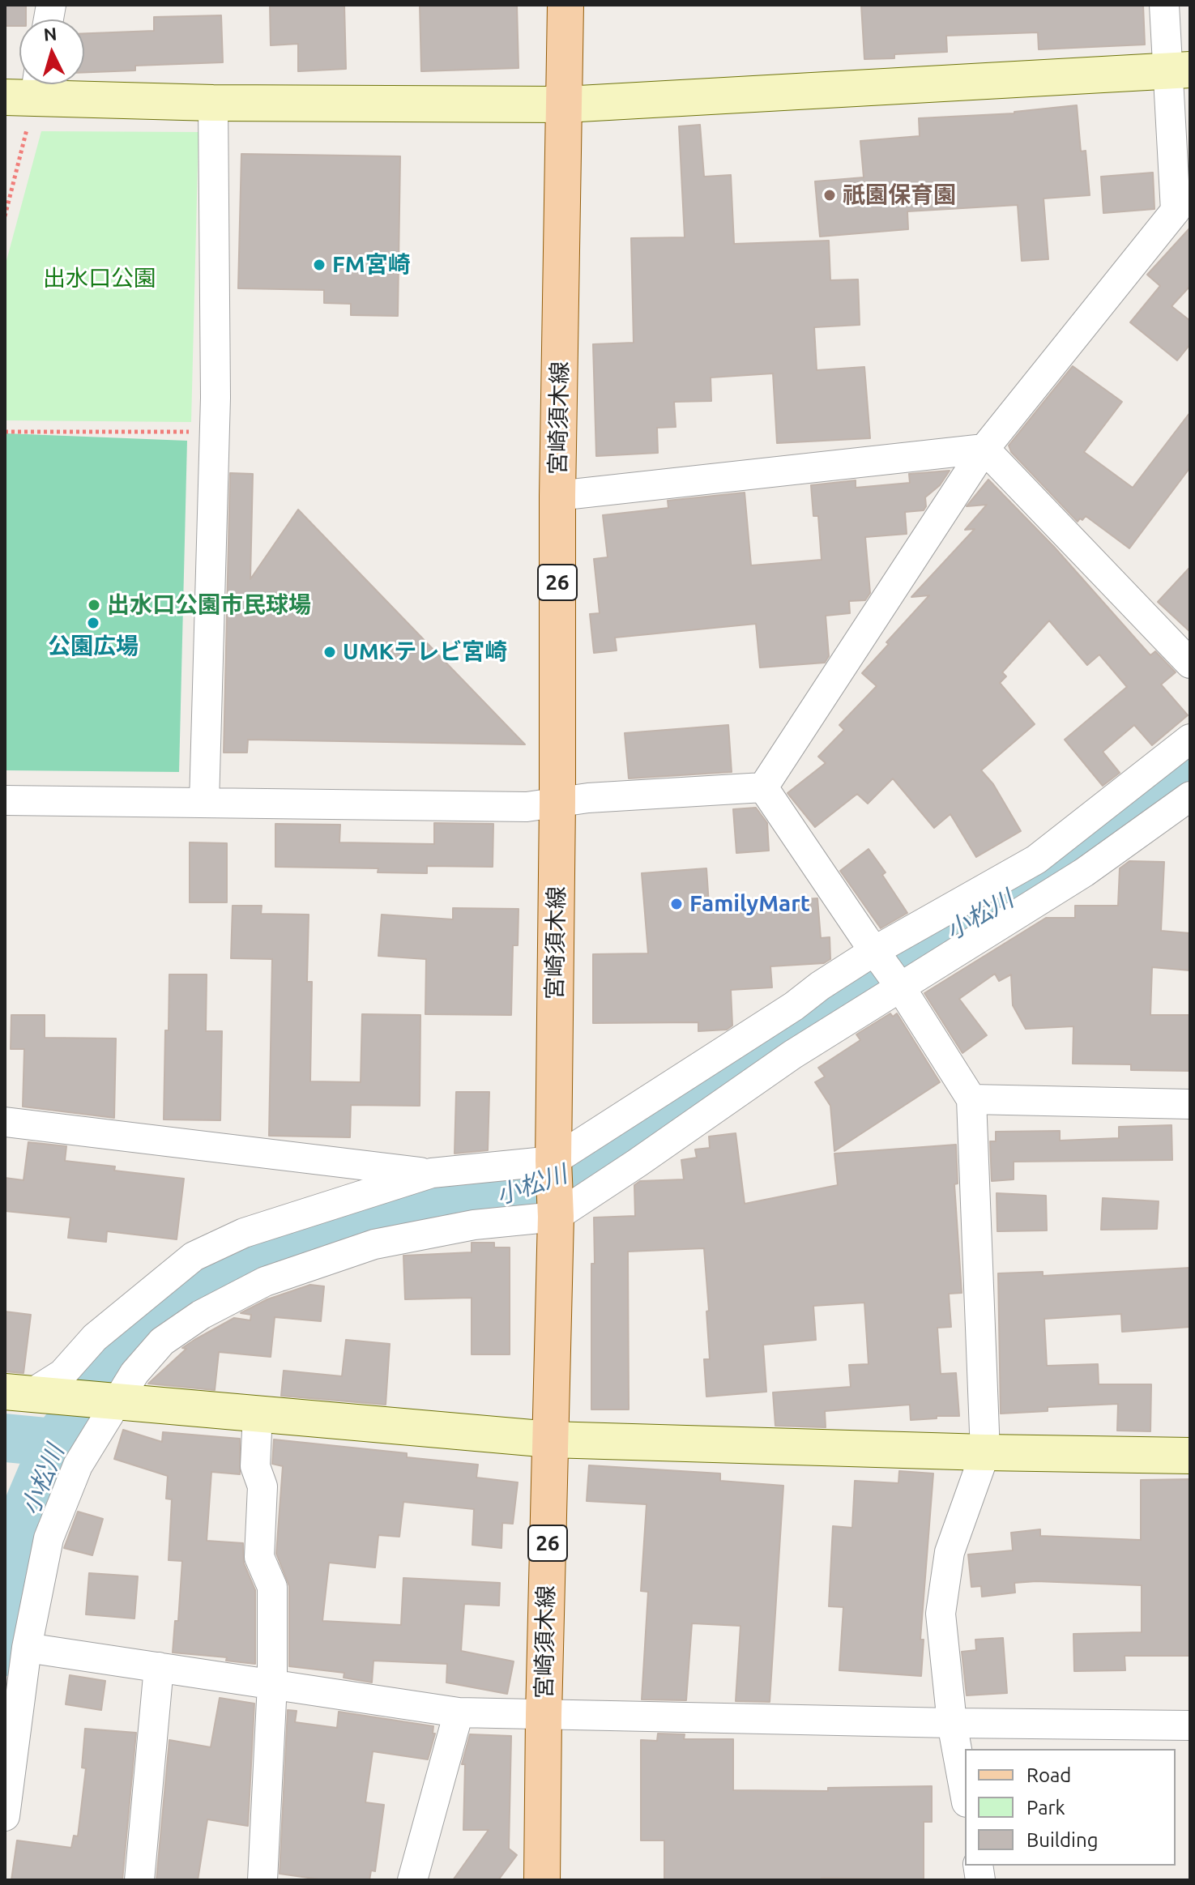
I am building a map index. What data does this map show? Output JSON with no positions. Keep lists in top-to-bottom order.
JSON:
{
  "streets": {
    "main road": ["宮崎須木線", "26"]
  },
  "water": ["小松川"],
  "parks": ["出水口公園"],
  "places": [
    "祇園保育園",
    "FM宮崎",
    "出水口公園市民球場",
    "公園広場",
    "UMKテレビ宮崎",
    "FamilyMart"
  ],
  "legend": ["Road", "Park", "Building"],
  "north": "top"
}
